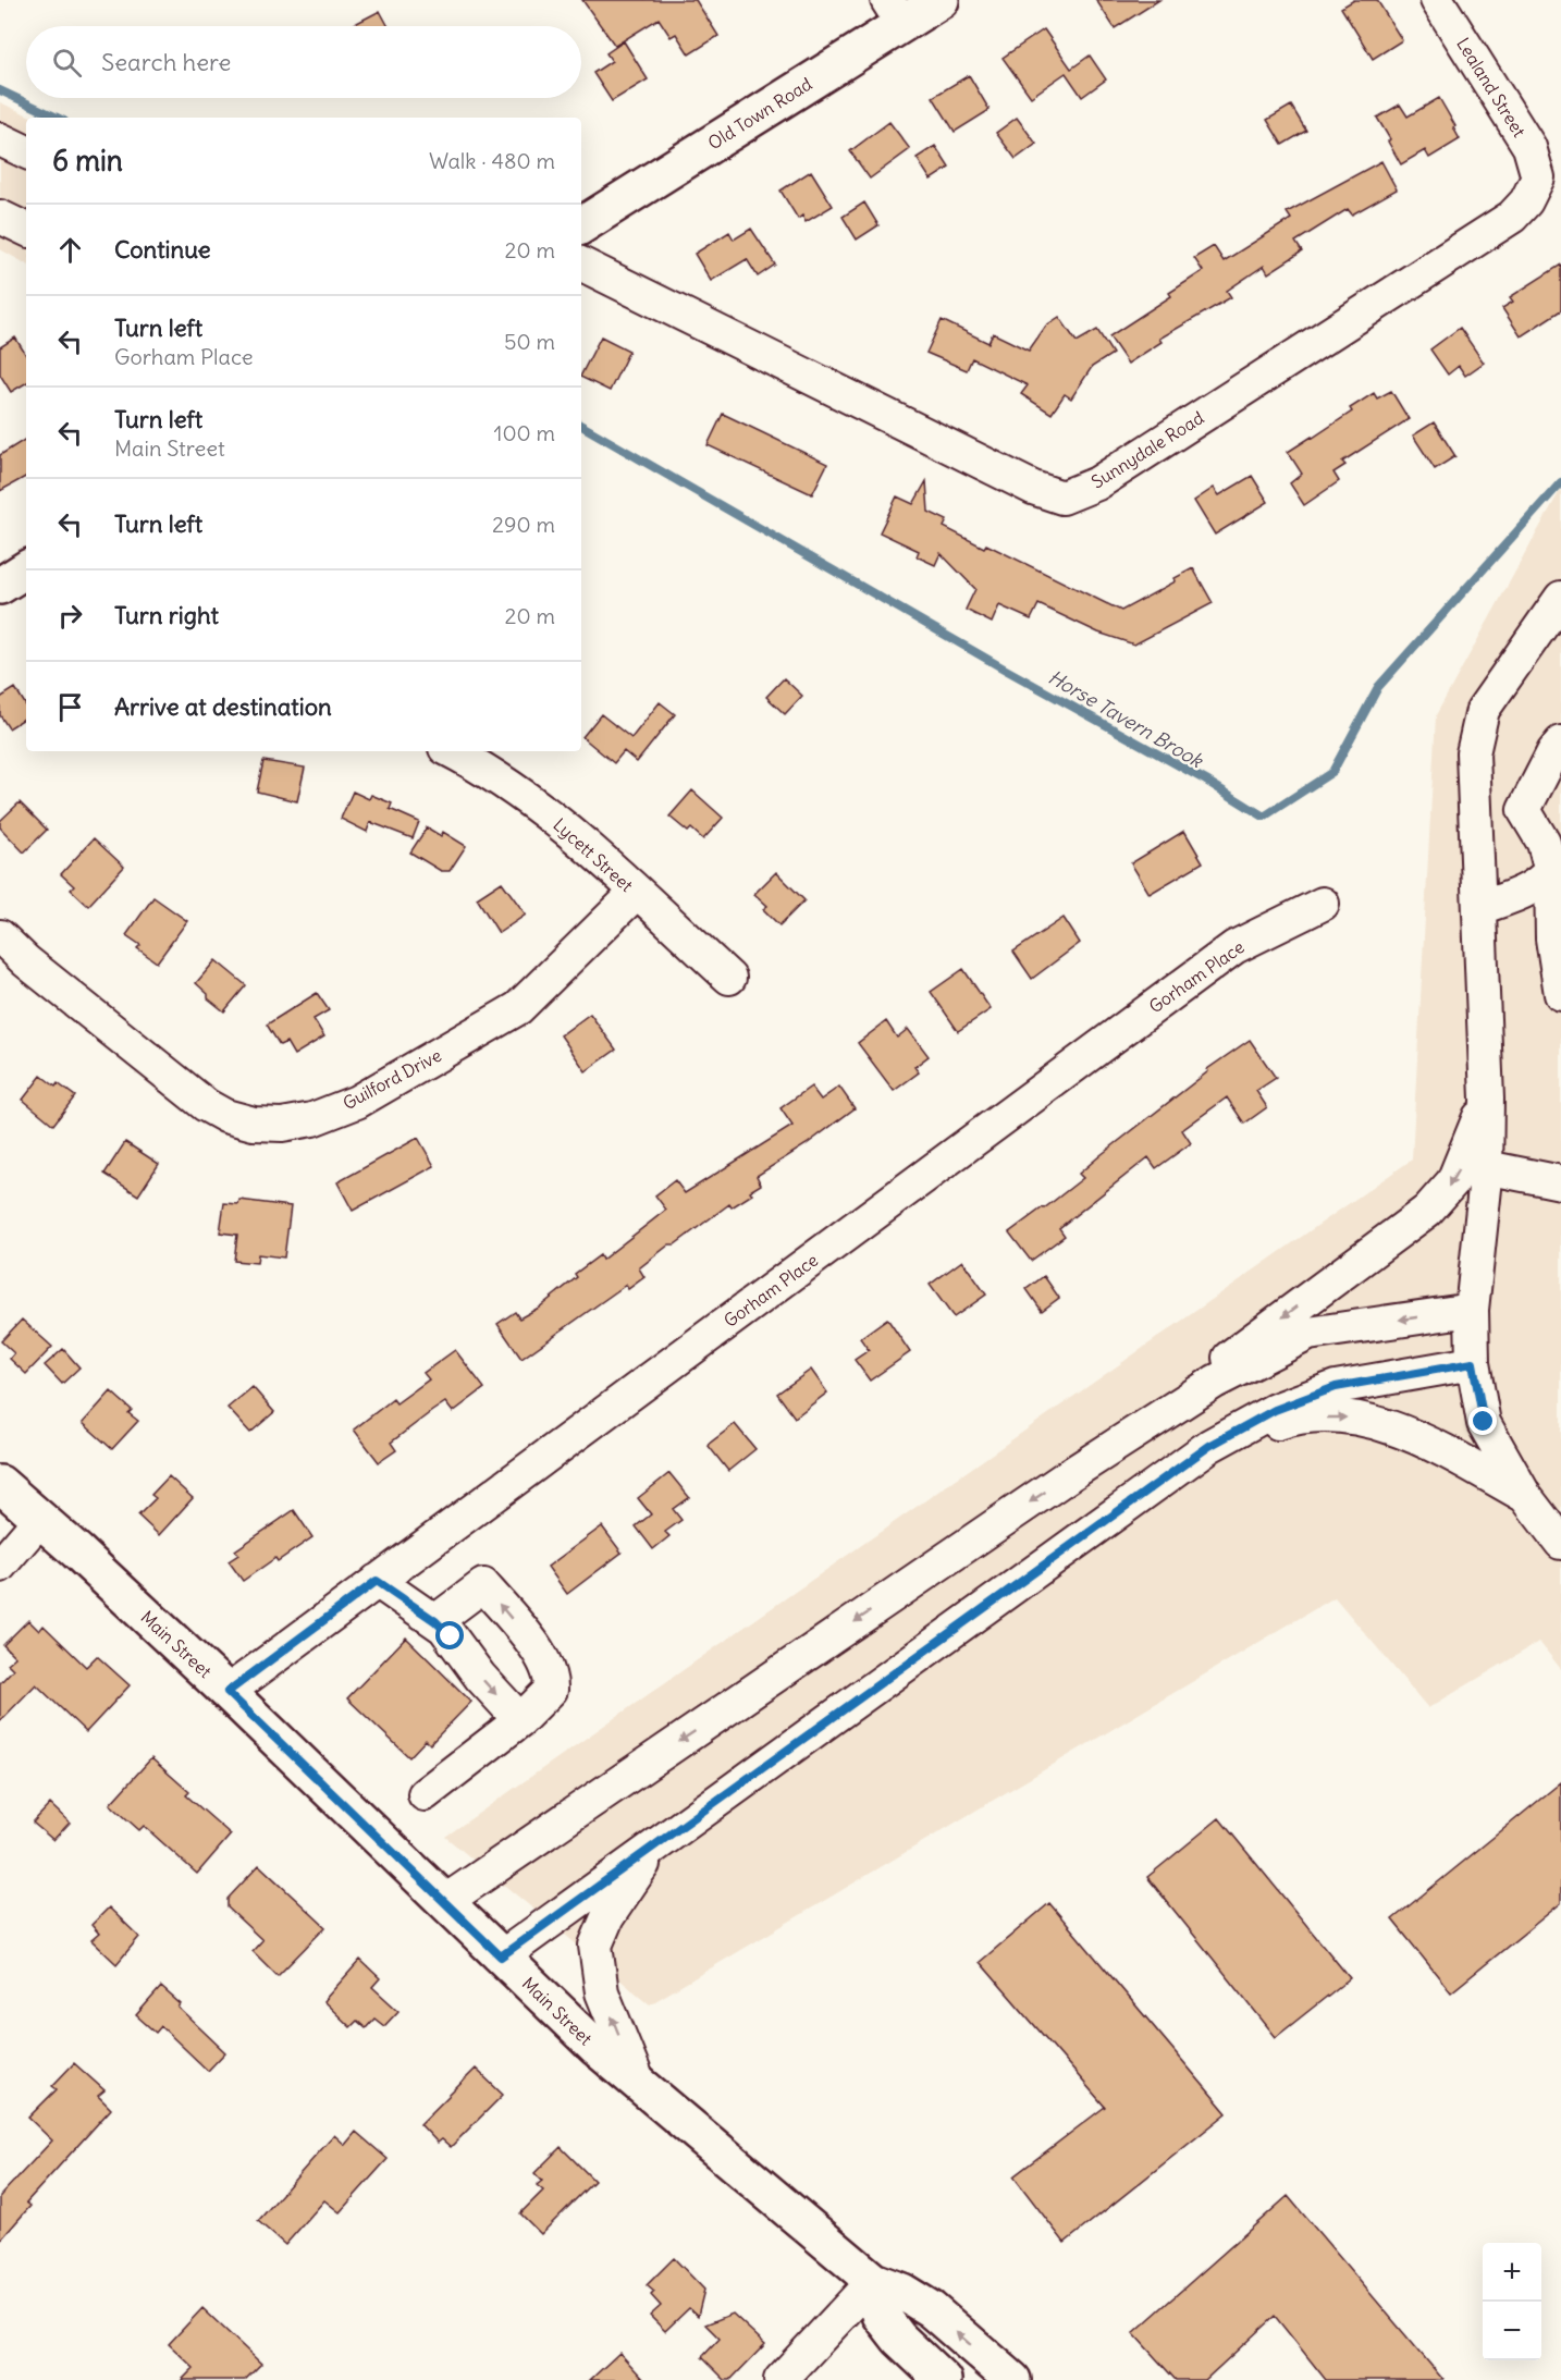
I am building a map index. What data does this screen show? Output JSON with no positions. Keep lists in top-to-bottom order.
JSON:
{
  "streets": {
    "main road": ["Old Town Road", "Main Street"],
    "street": [
      "Lealand Street",
      "Sunnydale Road",
      "Lycett Street",
      "Gorham Place",
      "Guilford Drive"
    ]
  },
  "crossings": [
    ["Lealand Street", "Sunnydale Road"],
    ["Lycett Street", "Guilford Drive"],
    ["Gorham Place", "Main Street"]
  ],
  "water": ["Horse Tavern Brook"],
  "page": {
    "search": "Search here",
    "heading": ["6 min", "Walk · 480 m"],
    "list": [
      ["Continue", "20 m"],
      ["Turn left", "Gorham Place", "50 m"],
      ["Turn left", "Main Street", "100 m"],
      ["Turn left", "290 m"],
      ["Turn right", "20 m"],
      "Arrive at destination"
    ],
    "map_buttons": ["+", "−"]
  }
}
